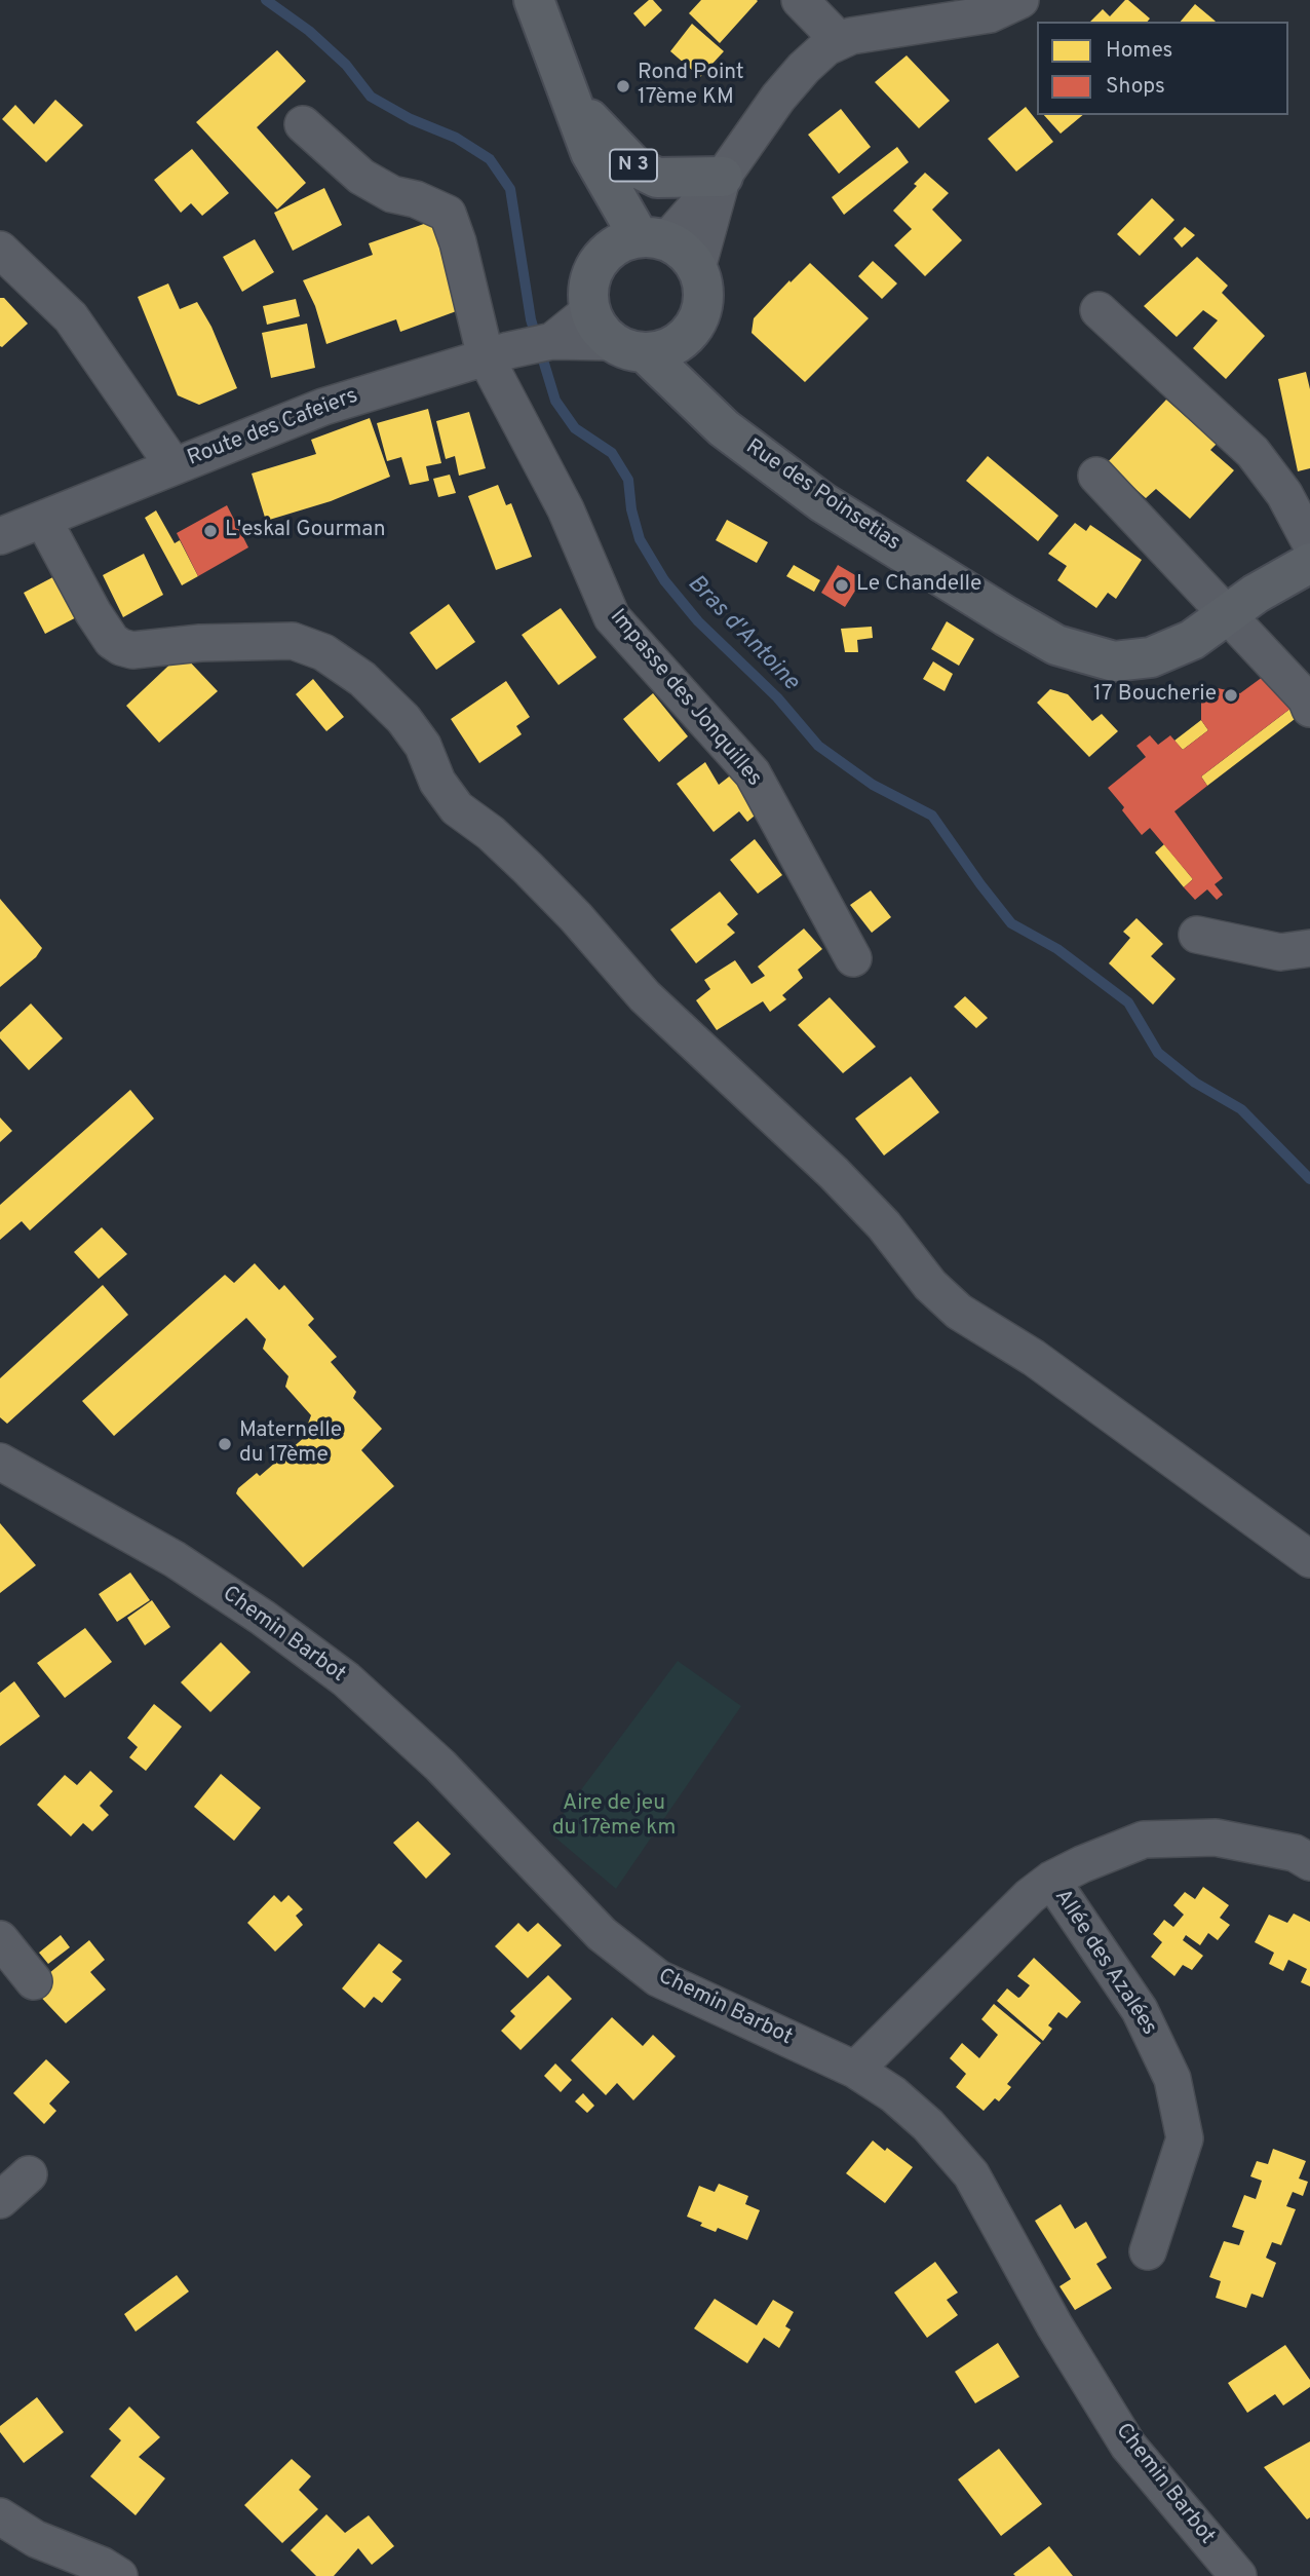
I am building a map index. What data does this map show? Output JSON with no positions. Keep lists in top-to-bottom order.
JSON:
{
  "streets": {
    "main road": ["N 3", "Rue des Poinsetias"],
    "street": [
      "Route des Cafeiers",
      "Impasse des Jonquilles",
      "Chemin Barbot",
      "Allée des Azalées"
    ]
  },
  "crossings": [
    ["N 3", "Route des Cafeiers"],
    ["N 3", "Rue des Poinsetias"],
    ["Route des Cafeiers", "Rue des Poinsetias"],
    ["Route des Cafeiers", "Impasse des Jonquilles"],
    ["Chemin Barbot", "Allée des Azalées"]
  ],
  "water": ["Bras d'Antoine"],
  "parks": ["Aire de jeu du 17ème km"],
  "places": [
    "Rond Point 17ème KM",
    "L'eskal Gourman",
    "Le Chandelle",
    "17 Boucherie",
    "Maternelle du 17ème"
  ],
  "legend": ["Homes", "Shops"]
}
